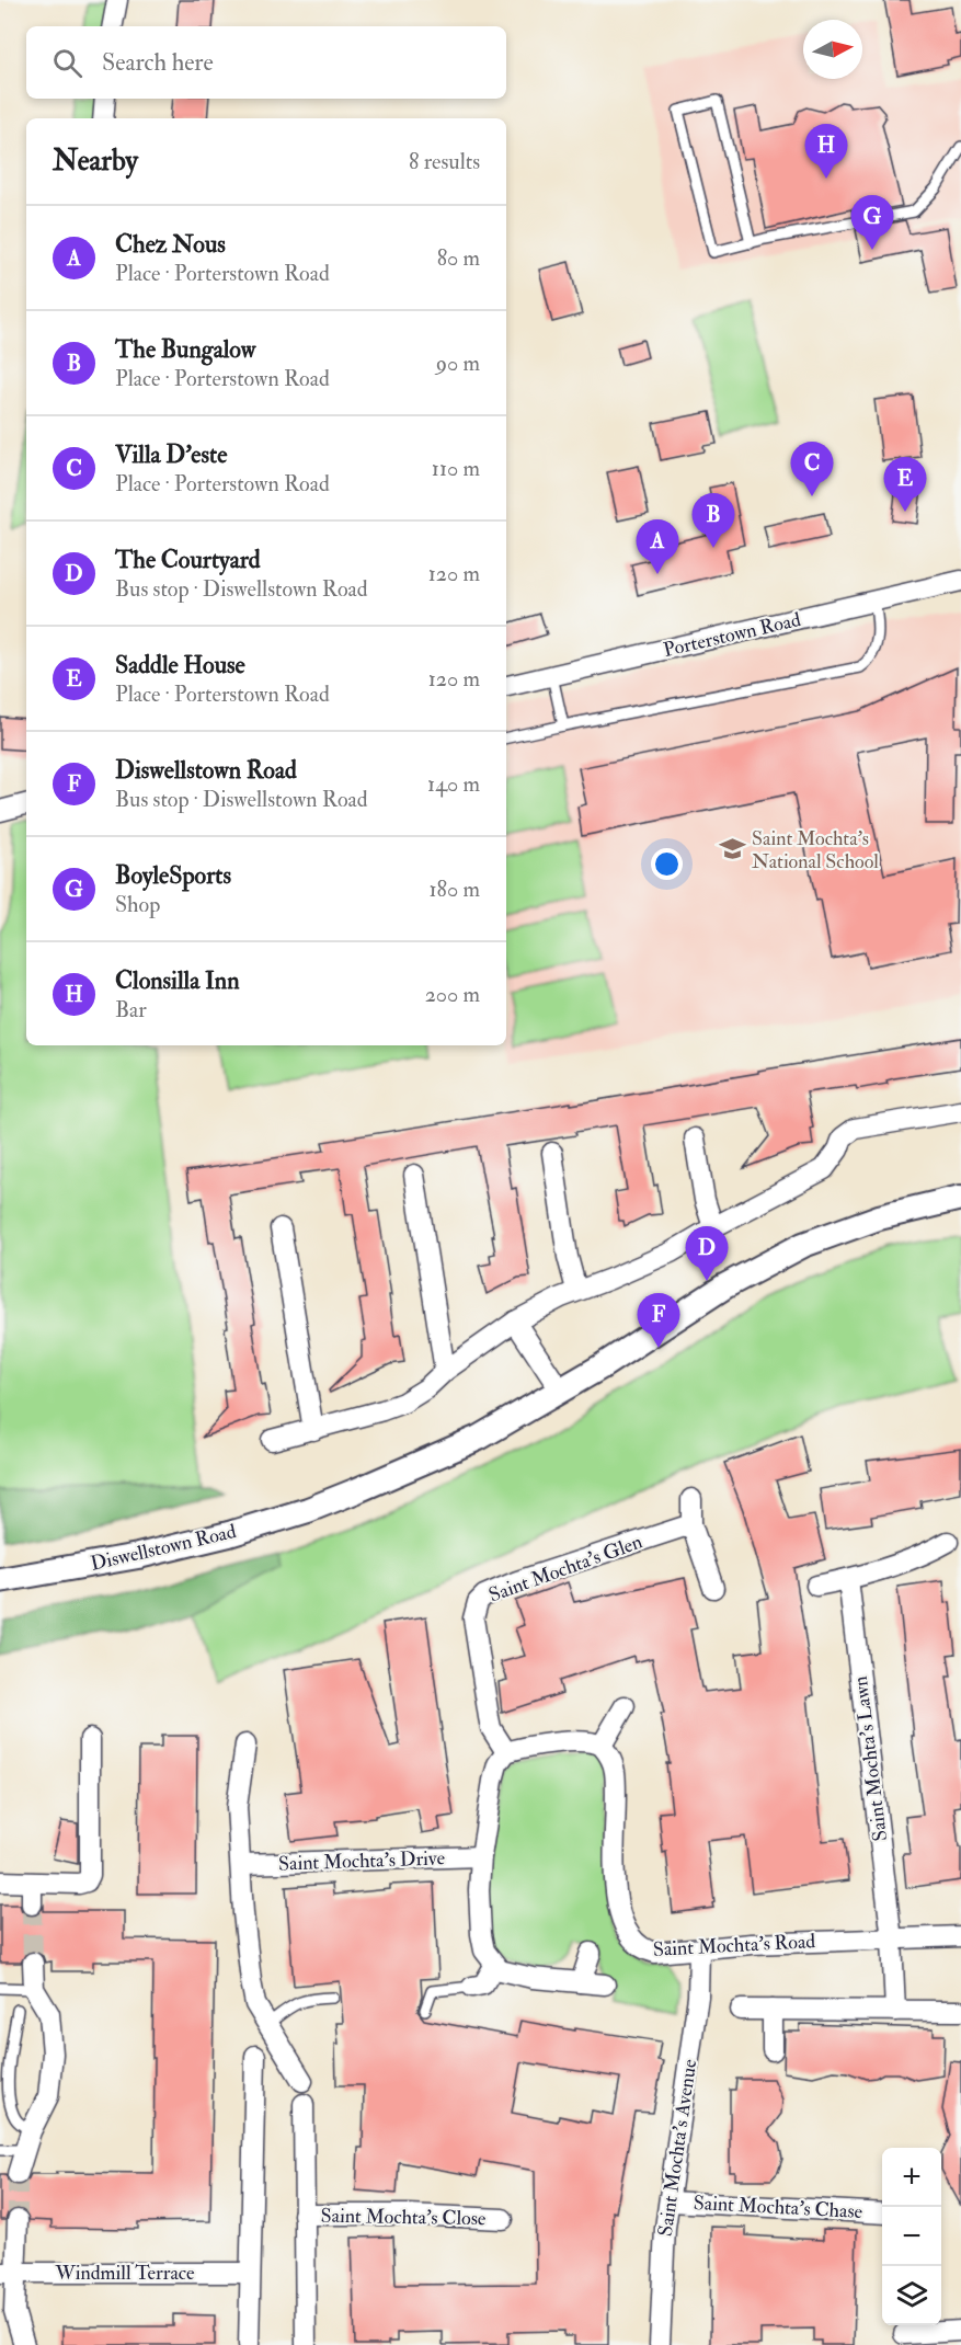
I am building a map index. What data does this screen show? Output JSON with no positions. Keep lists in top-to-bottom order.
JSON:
{
  "streets": {
    "street": [
      "Porterstown Road",
      "Diswellstown Road",
      "Saint Mochta's Glen",
      "Saint Mochta's Lawn",
      "Saint Mochta's Drive",
      "Saint Mochta's Road",
      "Saint Mochta's Avenue",
      "Saint Mochta's Chase",
      "Saint Mochta's Close",
      "Windmill Terrace"
    ]
  },
  "crossings": [
    ["Saint Mochta's Lawn", "Saint Mochta's Road"],
    ["Saint Mochta's Road", "Saint Mochta's Avenue"],
    ["Saint Mochta's Avenue", "Saint Mochta's Chase"]
  ],
  "places": {
    "school or university": ["Saint Mochta's National School"]
  },
  "north": "right",
  "page": {
    "search": "Search here",
    "heading": ["Nearby", "8 results"],
    "pins": [
      "H",
      "G",
      "C",
      "E",
      "B",
      "A",
      "D",
      "F"
    ],
    "list": [
      {
        "mark": "A",
        "name": "Chez Nous",
        "note": "Place · Porterstown Road",
        "value": "80 m"
      },
      {
        "mark": "B",
        "name": "The Bungalow",
        "note": "Place · Porterstown Road",
        "value": "90 m"
      },
      {
        "mark": "C",
        "name": "Villa D'este",
        "note": "Place · Porterstown Road",
        "value": "110 m"
      },
      {
        "mark": "D",
        "name": "The Courtyard",
        "note": "Bus stop · Diswellstown Road",
        "value": "120 m"
      },
      {
        "mark": "E",
        "name": "Saddle House",
        "note": "Place · Porterstown Road",
        "value": "120 m"
      },
      {
        "mark": "F",
        "name": "Diswellstown Road",
        "note": "Bus stop · Diswellstown Road",
        "value": "140 m"
      },
      {
        "mark": "G",
        "name": "BoyleSports",
        "note": "Shop",
        "value": "180 m"
      },
      {
        "mark": "H",
        "name": "Clonsilla Inn",
        "note": "Bar",
        "value": "200 m"
      }
    ],
    "map_buttons": ["+", "−"]
  }
}
